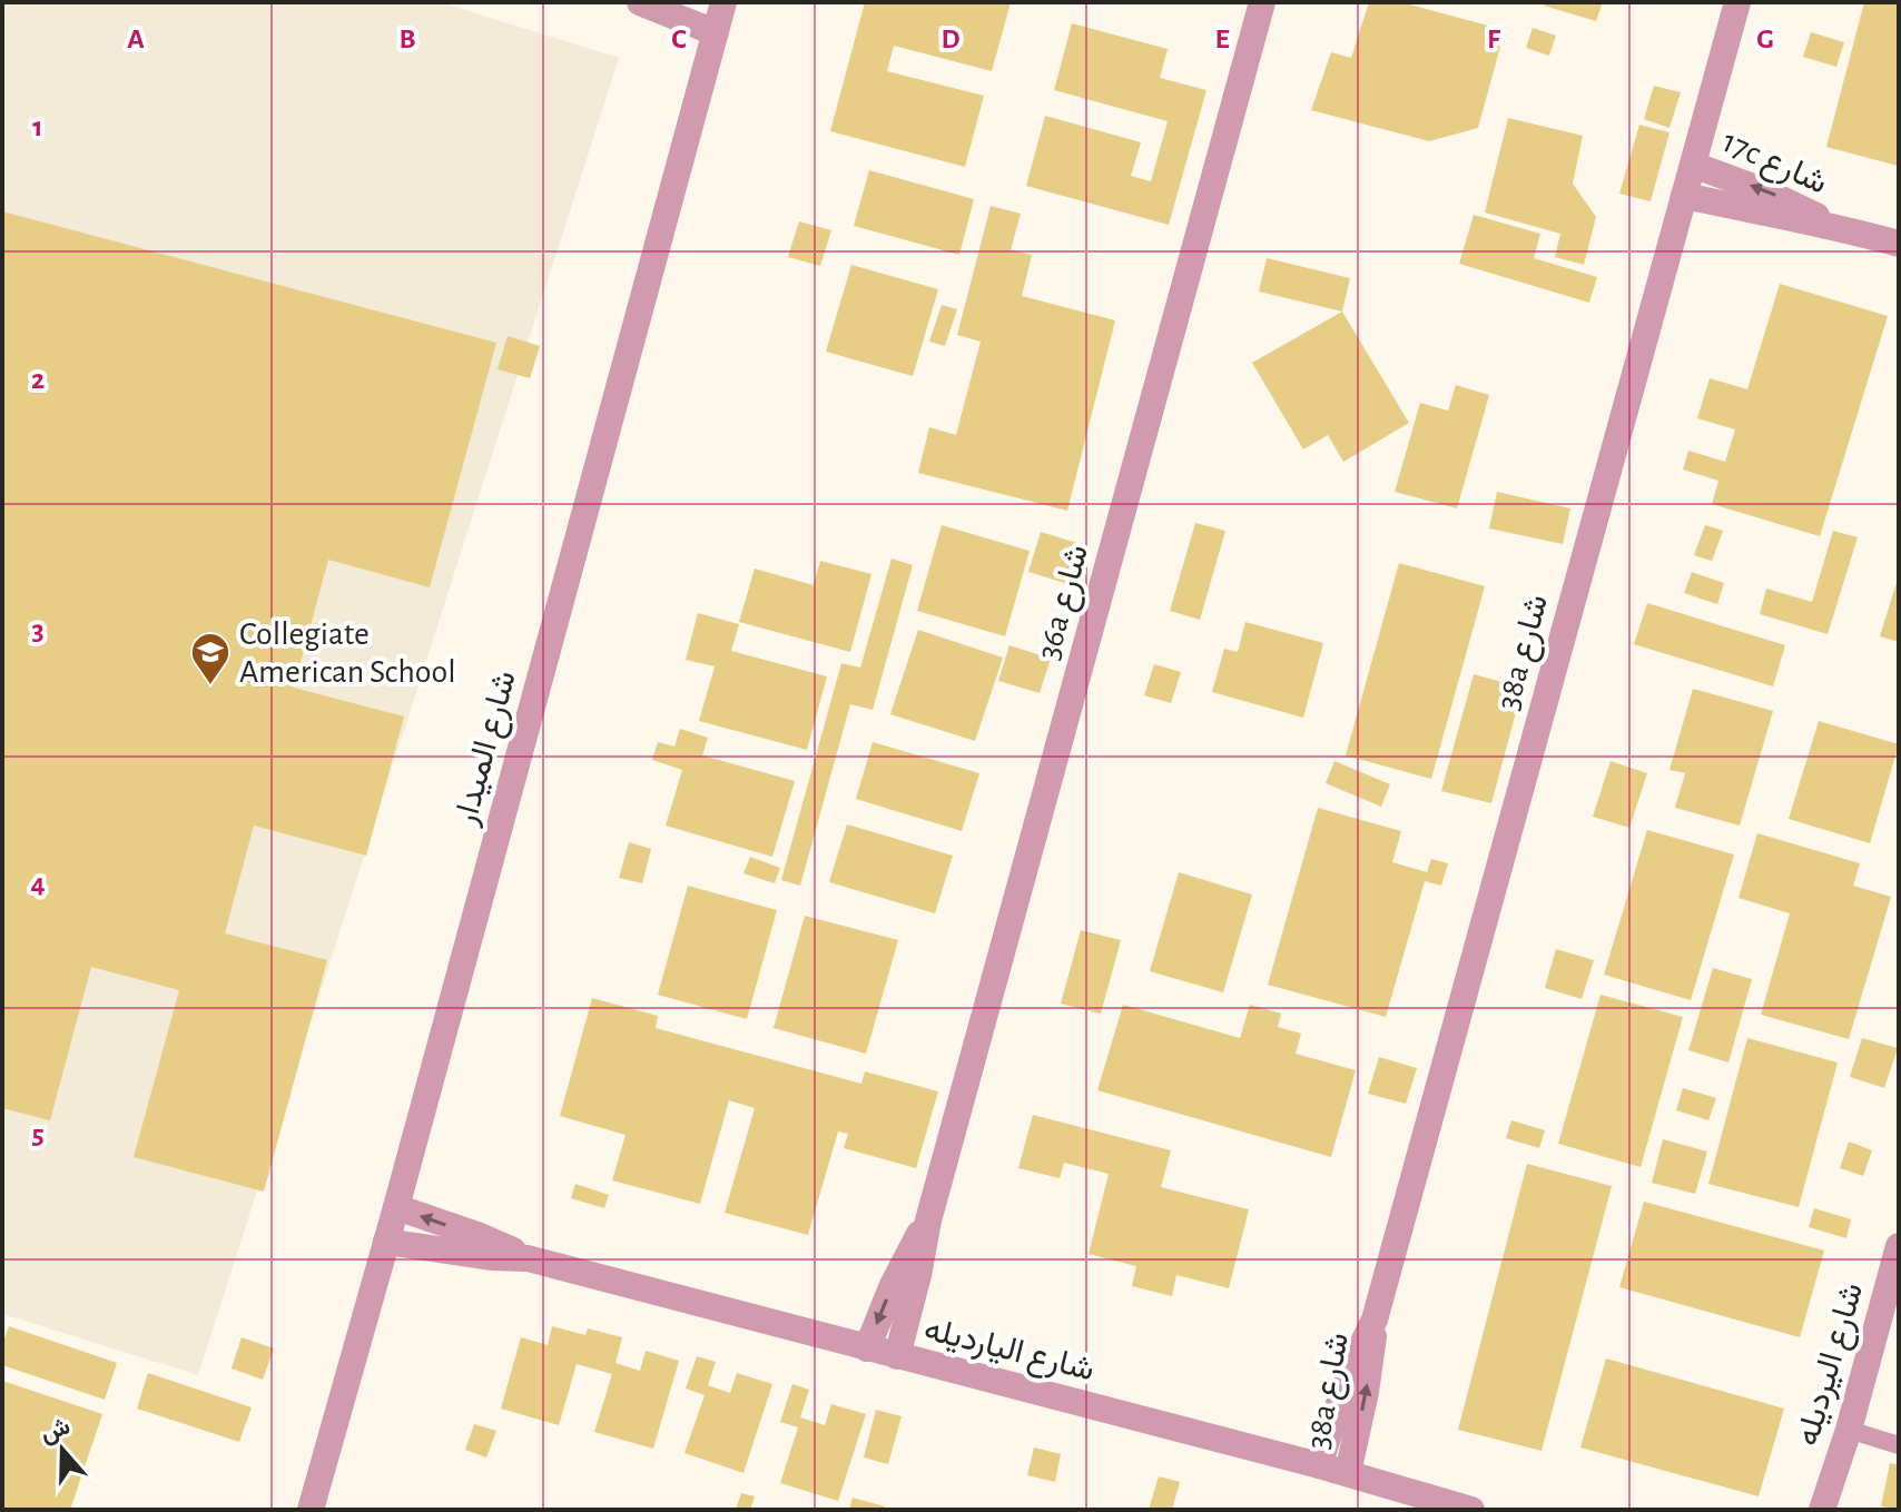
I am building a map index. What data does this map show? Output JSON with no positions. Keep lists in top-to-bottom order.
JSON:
{
  "streets": {
    "street": [
      "17c شارع",
      "36a شارع",
      "38a شارع",
      "شارع الميدار",
      "شارع اليارديله",
      "شارع اليرديله"
    ]
  },
  "crossings": [
    ["17c شارع", "38a شارع"],
    ["36a شارع", "شارع اليارديله"],
    ["38a شارع", "شارع اليارديله"],
    ["شارع الميدار", "شارع اليارديله"]
  ],
  "places": {
    "school or university": ["Collegiate American School"]
  },
  "north": "top",
  "grid": {
    "columns": [
      "A",
      "B",
      "C",
      "D",
      "E",
      "F",
      "G"
    ],
    "rows": [
      "1",
      "2",
      "3",
      "4",
      "5"
    ]
  }
}
